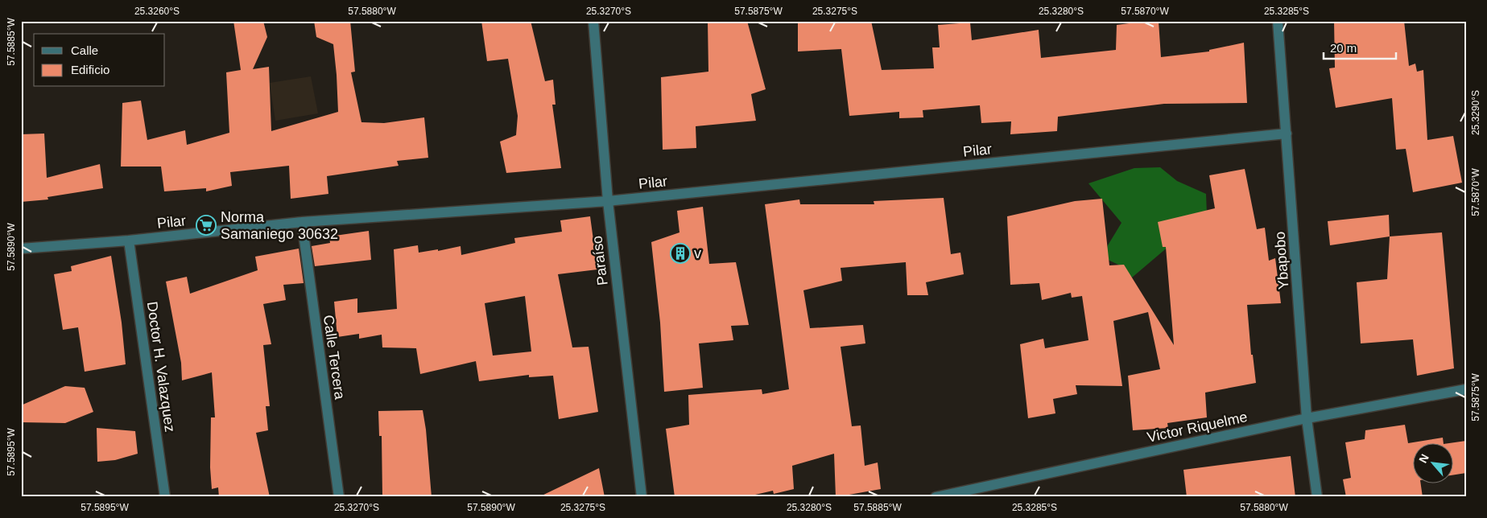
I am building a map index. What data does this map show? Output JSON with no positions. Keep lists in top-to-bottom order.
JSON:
{
  "streets": {
    "street": [
      "Pilar",
      "Paraíso",
      "Ybapobo",
      "Calle Tercera",
      "Doctor H. Valazquez",
      "Victor Riquelme"
    ]
  },
  "crossings": [
    ["Pilar", "Paraíso"],
    ["Pilar", "Ybapobo"],
    ["Pilar", "Calle Tercera"],
    ["Pilar", "Doctor H. Valazquez"],
    ["Ybapobo", "Victor Riquelme"]
  ],
  "places": {
    "supermarket": ["Norma Samaniego 30632"],
    "building": ["v"]
  },
  "legend": ["Calle", "Edificio"],
  "scale_bar": "20 m",
  "north": "top left",
  "coordinates": [
    "25.3260°S",
    "57.5880°W",
    "25.3270°S",
    "57.5875°W",
    "25.3275°S",
    "25.3280°S",
    "57.5870°W",
    "25.3285°S",
    "57.5885°W",
    "25.3290°S",
    "57.5890°W",
    "57.5895°W"
  ]
}
